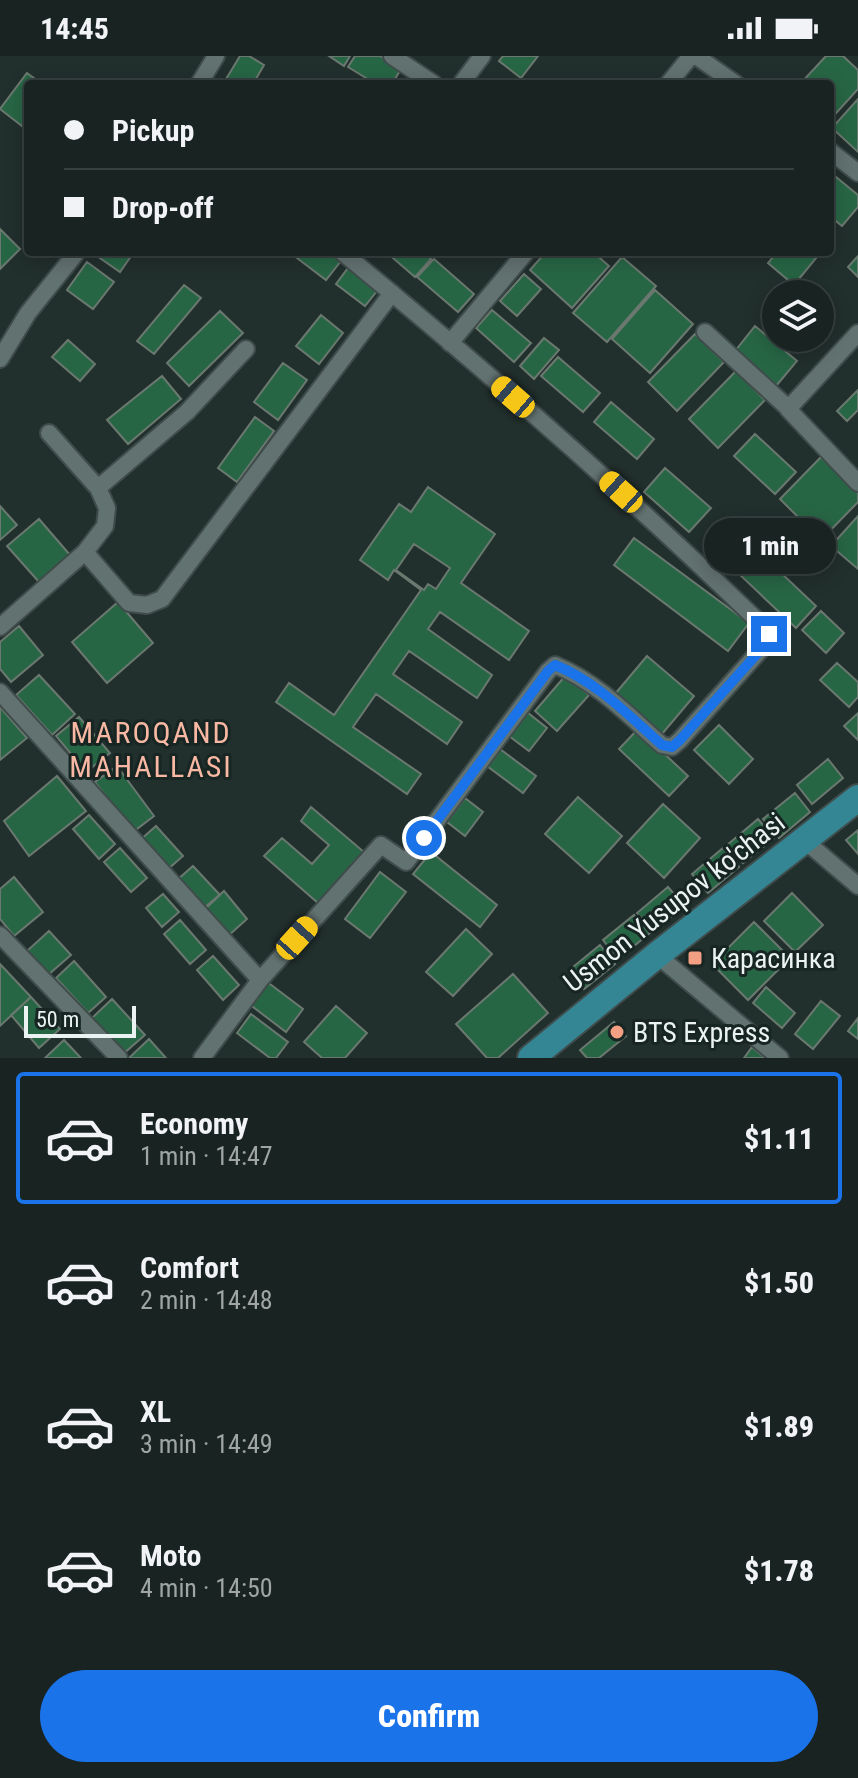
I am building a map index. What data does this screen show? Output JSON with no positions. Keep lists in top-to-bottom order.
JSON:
{
  "streets": {
    "main road": ["Usmon Yusupov ko'chasi"]
  },
  "districts": ["MAROQAND MAHALLASI"],
  "places": {
    "transit": ["Карасинка"],
    "other": ["BTS Express"]
  },
  "scale_bar": "50 m",
  "page": {
    "status": "14:45",
    "banner": ["Pickup", "Drop-off"],
    "bubble": "1 min",
    "scale": "50 m",
    "list": [
      {
        "name": "Economy",
        "note": "1 min · 14:47",
        "value": "$1.11"
      },
      {
        "name": "Comfort",
        "note": "2 min · 14:48",
        "value": "$1.50"
      },
      {
        "name": "XL",
        "note": "3 min · 14:49",
        "value": "$1.89"
      },
      {
        "name": "Moto",
        "note": "4 min · 14:50",
        "value": "$1.78"
      }
    ],
    "buttons": "Confirm"
  }
}
